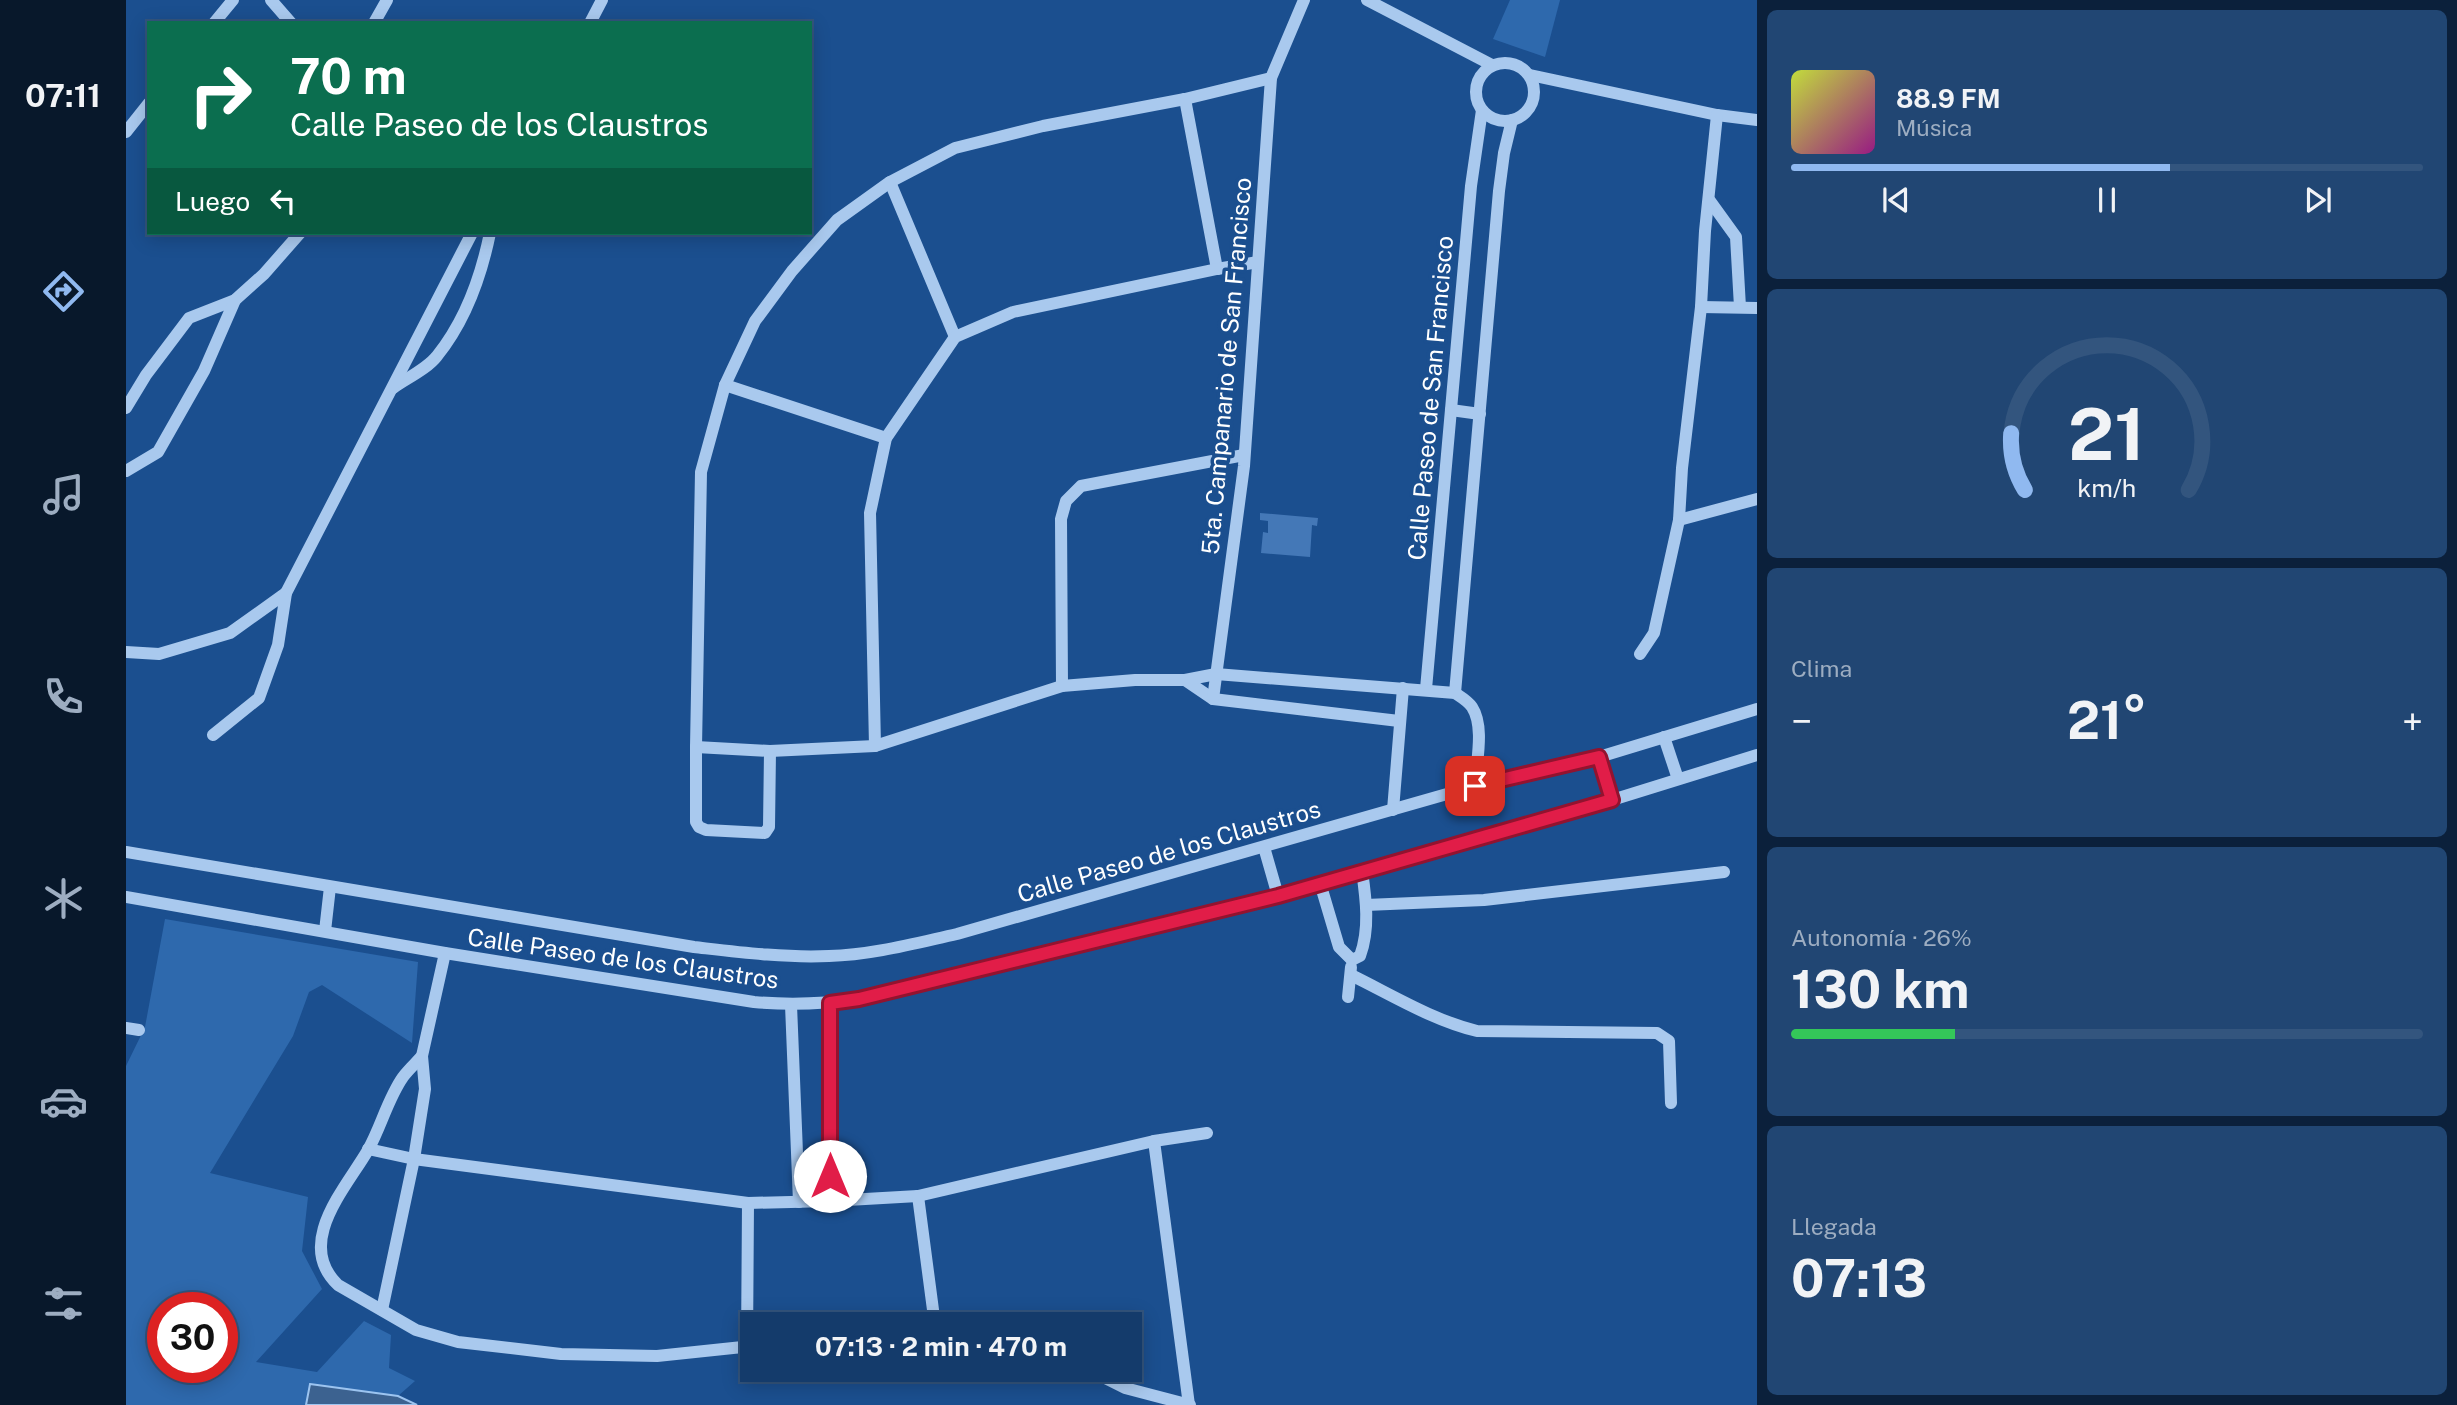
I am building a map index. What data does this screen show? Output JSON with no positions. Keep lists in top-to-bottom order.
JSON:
{
  "streets": {
    "street": ["5ta. Campanario de San Francisco", "Calle Paseo de San Francisco", "Calle Paseo de los Claustros"]
  },
  "page": {
    "tabs": "07:11",
    "turn": ["70 m", "Calle Paseo de los Claustros"],
    "song": ["88.9 FM", "Música"],
    "then": "Luego",
    "tile": [
      "Clima",
      ["Autonomía · 26%", "130 km"],
      ["Llegada", "07:13"]
    ],
    "heat": ["−", "21°", "+"],
    "limit": "30",
    "trip": "07:13 · 2 min · 470 m",
    "gauge": ["21", "km/h"]
  }
}
